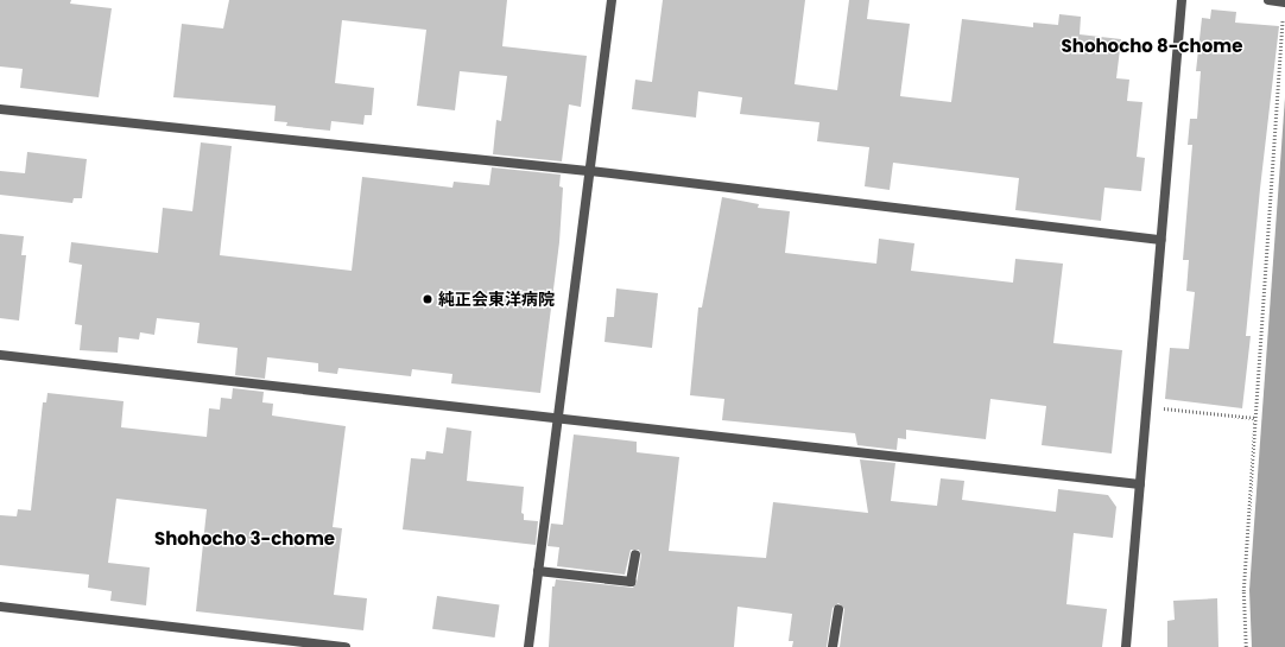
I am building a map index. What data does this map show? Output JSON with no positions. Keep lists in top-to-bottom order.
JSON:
{
  "districts": ["Shohocho 8-chome", "Shohocho 3-chome"],
  "places": ["純正会東洋病院"]
}
